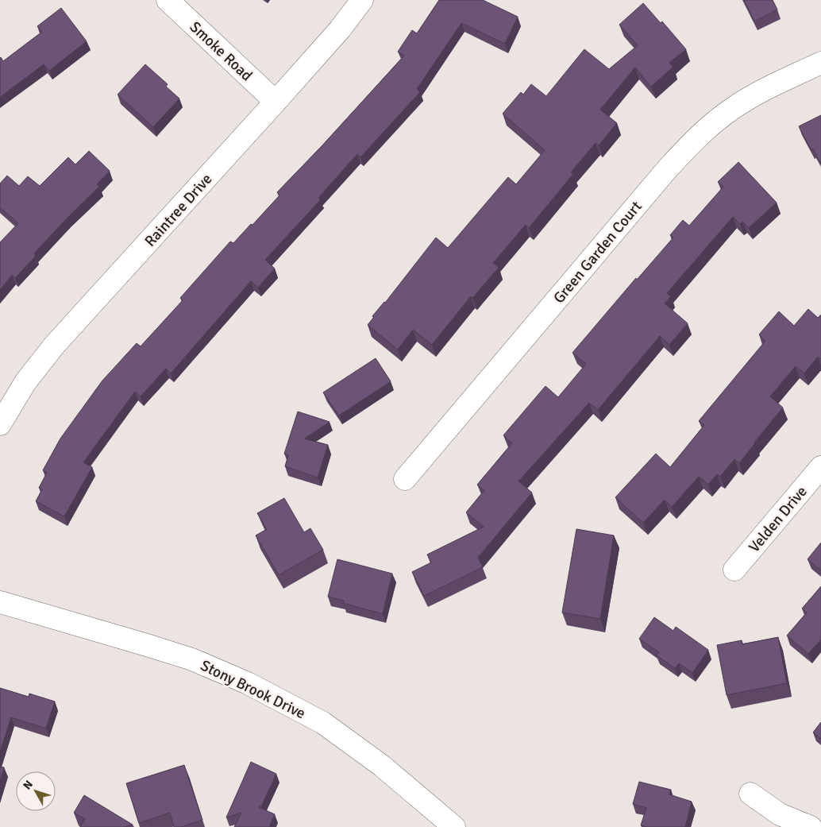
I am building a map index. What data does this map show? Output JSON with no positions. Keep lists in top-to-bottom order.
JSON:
{
  "streets": {
    "street": [
      "Smoke Road",
      "Raintree Drive",
      "Green Garden Court",
      "Velden Drive",
      "Stony Brook Drive"
    ]
  },
  "crossings": [
    ["Smoke Road", "Raintree Drive"]
  ],
  "north": "top left"
}
